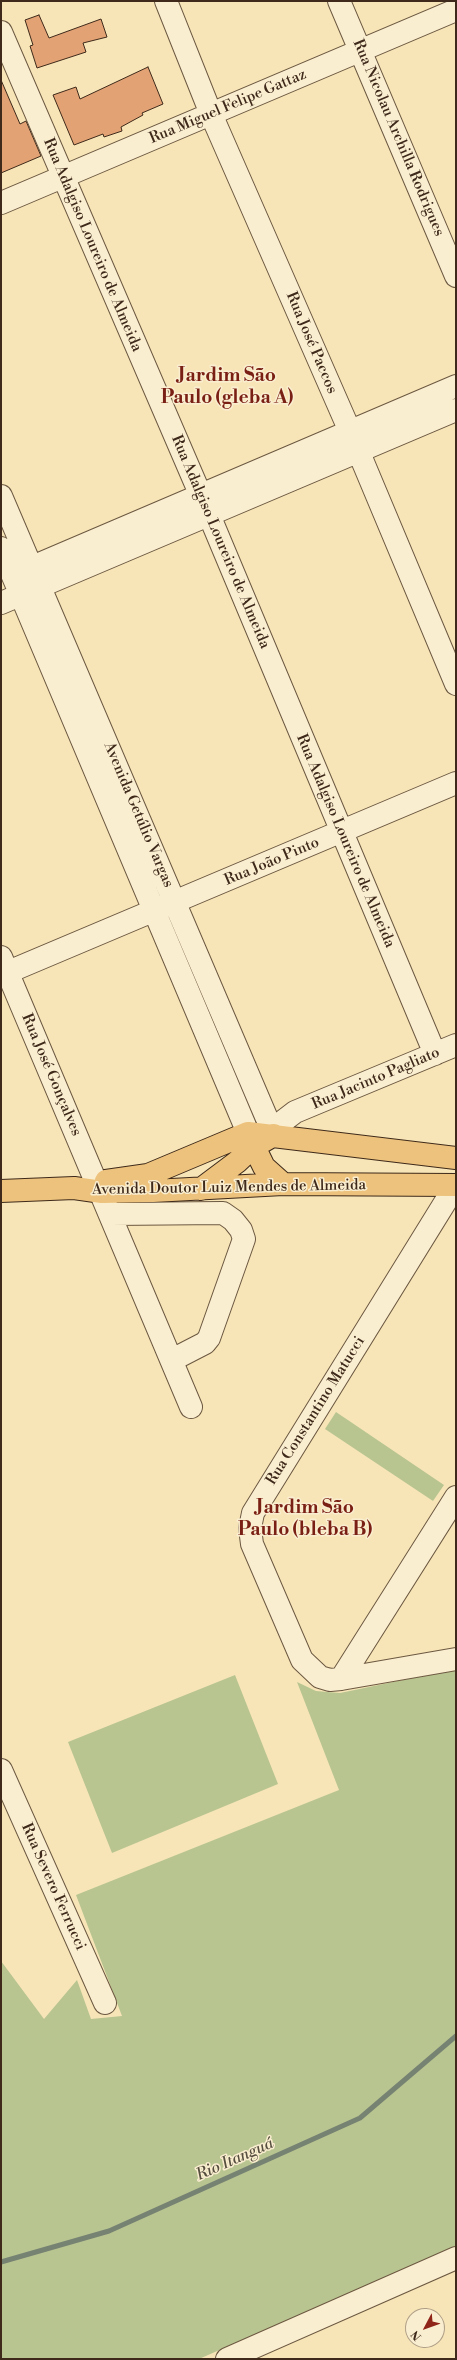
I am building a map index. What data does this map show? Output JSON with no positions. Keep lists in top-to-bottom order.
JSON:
{
  "streets": {
    "main road": ["Avenida Doutor Luiz Mendes de Almeida"],
    "street": [
      "Rua Miguel Felipe Gattaz",
      "Rua Nicolau Archilla Rodrigues",
      "Rua Adalgiso Loureiro de Almeida",
      "Rua José Paccos",
      "Avenida Getúlio Vargas",
      "Rua João Pinto",
      "Rua José Gonçalves",
      "Rua Jacinto Pagliato",
      "Rua Constantino Matucci",
      "Rua Severo Ferrucci"
    ]
  },
  "crossings": [
    ["Rua Miguel Felipe Gattaz", "Rua Nicolau Archilla Rodrigues"],
    ["Rua Miguel Felipe Gattaz", "Rua Adalgiso Loureiro de Almeida"],
    ["Rua Miguel Felipe Gattaz", "Rua José Paccos"],
    ["Rua Adalgiso Loureiro de Almeida", "Rua João Pinto"],
    ["Rua Adalgiso Loureiro de Almeida", "Rua Jacinto Pagliato"],
    ["Avenida Getúlio Vargas", "Rua João Pinto"],
    ["Avenida Getúlio Vargas", "Rua Jacinto Pagliato"],
    ["Avenida Getúlio Vargas", "Avenida Doutor Luiz Mendes de Almeida"],
    ["Rua José Gonçalves", "Avenida Doutor Luiz Mendes de Almeida"],
    ["Rua Jacinto Pagliato", "Avenida Doutor Luiz Mendes de Almeida"],
    ["Avenida Doutor Luiz Mendes de Almeida", "Rua Constantino Matucci"]
  ],
  "districts": ["Jardim São Paulo (gleba A)", "Jardim São Paulo (bleba B)"],
  "water": ["Rio Itanguá"],
  "north": "bottom left"
}
